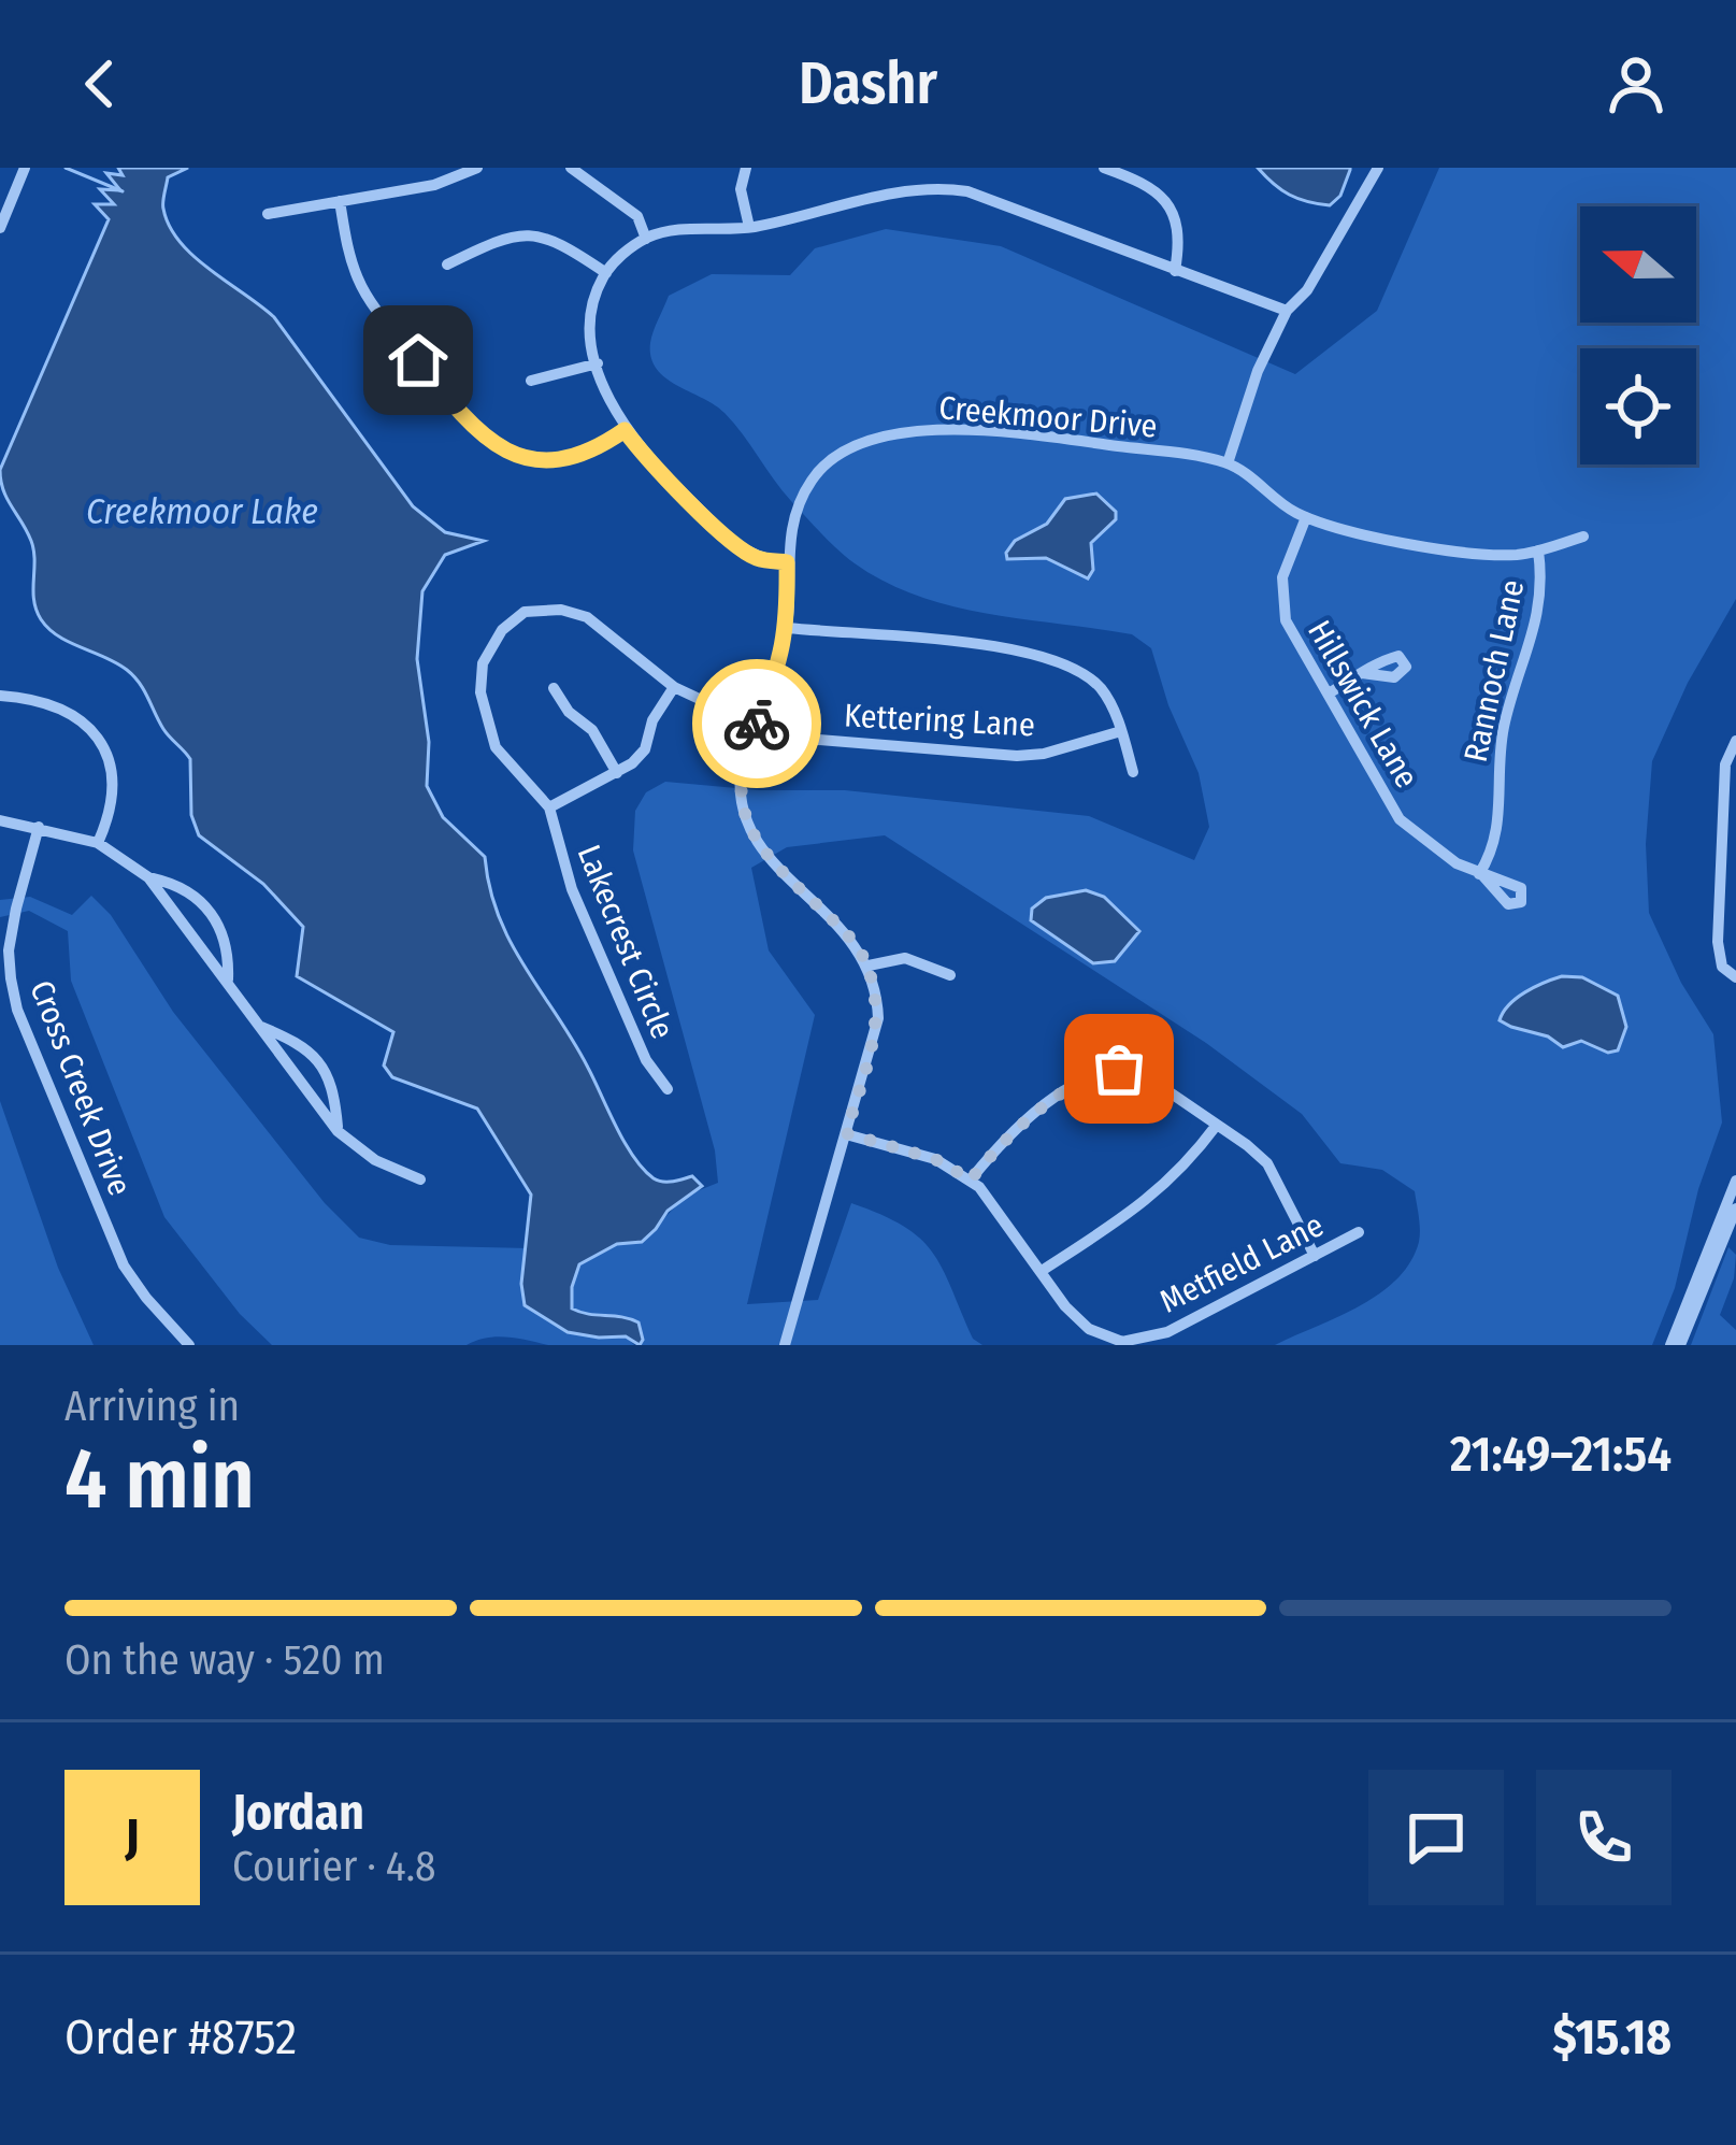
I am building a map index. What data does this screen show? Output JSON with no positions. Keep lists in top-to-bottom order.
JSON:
{
  "streets": {
    "street": [
      "Creekmoor Drive",
      "Rannoch Lane",
      "Hillswick Lane",
      "Kettering Lane",
      "Lakecrest Circle",
      "Cross Creek Drive",
      "Metfield Lane"
    ]
  },
  "crossings": [
    ["Creekmoor Drive", "Rannoch Lane"],
    ["Creekmoor Drive", "Hillswick Lane"],
    ["Creekmoor Drive", "Kettering Lane"],
    ["Rannoch Lane", "Hillswick Lane"]
  ],
  "water": ["Creekmoor Lake"],
  "north": "left",
  "page": {
    "header": "Dashr",
    "heading": ["4 min", "Arriving in", "21:49–21:54"],
    "panel": [
      "Jordan",
      "Courier · 4.8",
      "Order #8752",
      "$15.18"
    ],
    "bar": "On the way · 520 m",
    "round": "J"
  }
}
